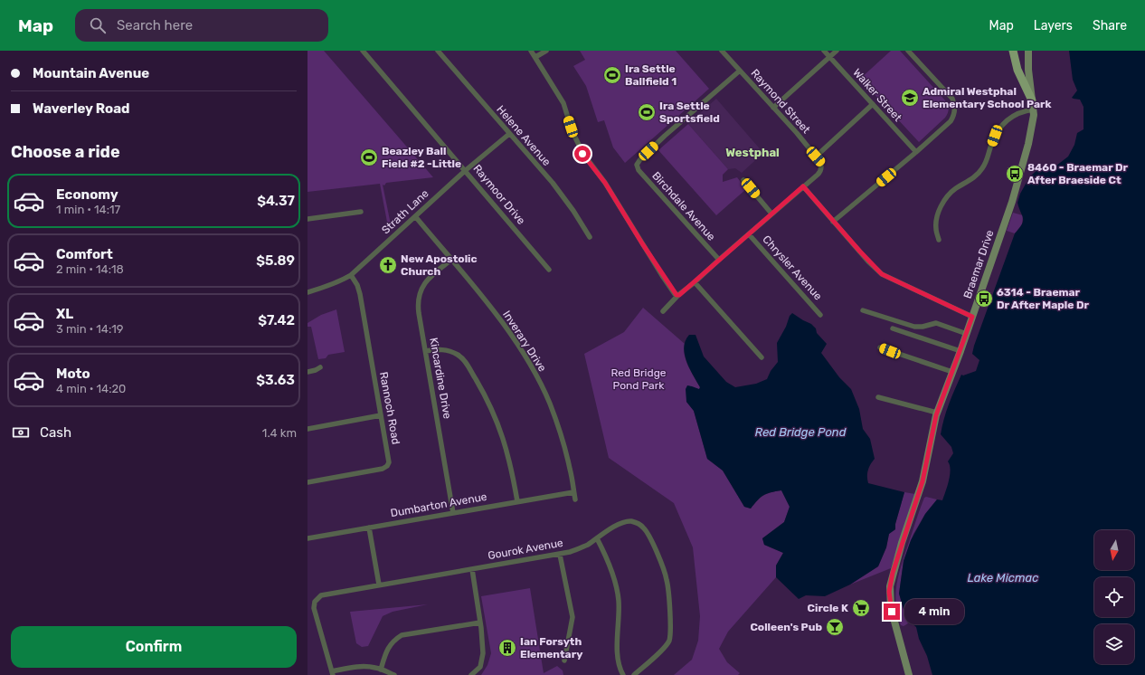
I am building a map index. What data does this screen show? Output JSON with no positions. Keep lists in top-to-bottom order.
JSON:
{
  "streets": {
    "main road": ["Braemar Drive"],
    "street": [
      "Walker Street",
      "Raymond Street",
      "Helene Avenue",
      "Raymoor Drive",
      "Birchdale Avenue",
      "Strath Lane",
      "Chrysler Avenue",
      "Inverary Drive",
      "Kincardine Drive",
      "Rannoch Road",
      "Dumbarton Avenue",
      "Gourok Avenue"
    ]
  },
  "crossings": [
    ["Raymond Street", "Birchdale Avenue"],
    ["Helene Avenue", "Strath Lane"],
    ["Raymoor Drive", "Strath Lane"],
    ["Strath Lane", "Inverary Drive"],
    ["Strath Lane", "Rannoch Road"],
    ["Inverary Drive", "Kincardine Drive"],
    ["Inverary Drive", "Dumbarton Avenue"],
    ["Kincardine Drive", "Dumbarton Avenue"]
  ],
  "districts": ["Westphal"],
  "water": ["Red Bridge Pond", "Lake Micmac"],
  "parks": ["Red Bridge Pond Park"],
  "places": {
    "sports": ["Ira Settle Ballfield 1", "Ira Settle Sportsfield", "Beazley Ball Field #2 -Little"],
    "school or university": ["Admiral Westphal Elementary School Park"],
    "bus stop": ["8460 - Braemar Dr After Braeside Ct", "6314 - Braemar Dr After Maple Dr"],
    "church": ["New Apostolic Church"],
    "supermarket": ["Circle K"],
    "bar": ["Colleen's Pub"],
    "building": ["Ian Forsyth Elementary"]
  },
  "north": "bottom",
  "page": {
    "header": "Map",
    "search": "Search here",
    "nav": ["Map", "Layers", "Share"],
    "banner": ["Mountain Avenue", "Waverley Road"],
    "heading": "Choose a ride",
    "list": [
      {
        "name": "Economy",
        "note": "1 min · 14:17",
        "value": "$4.37"
      },
      {
        "name": "Comfort",
        "note": "2 min · 14:18",
        "value": "$5.89"
      },
      {
        "name": "XL",
        "note": "3 min · 14:19",
        "value": "$7.42"
      },
      {
        "name": "Moto",
        "note": "4 min · 14:20",
        "value": "$3.63"
      }
    ],
    "pay": ["Cash", "1.4 km"],
    "bubble": "4 min",
    "buttons": "Confirm"
  }
}
